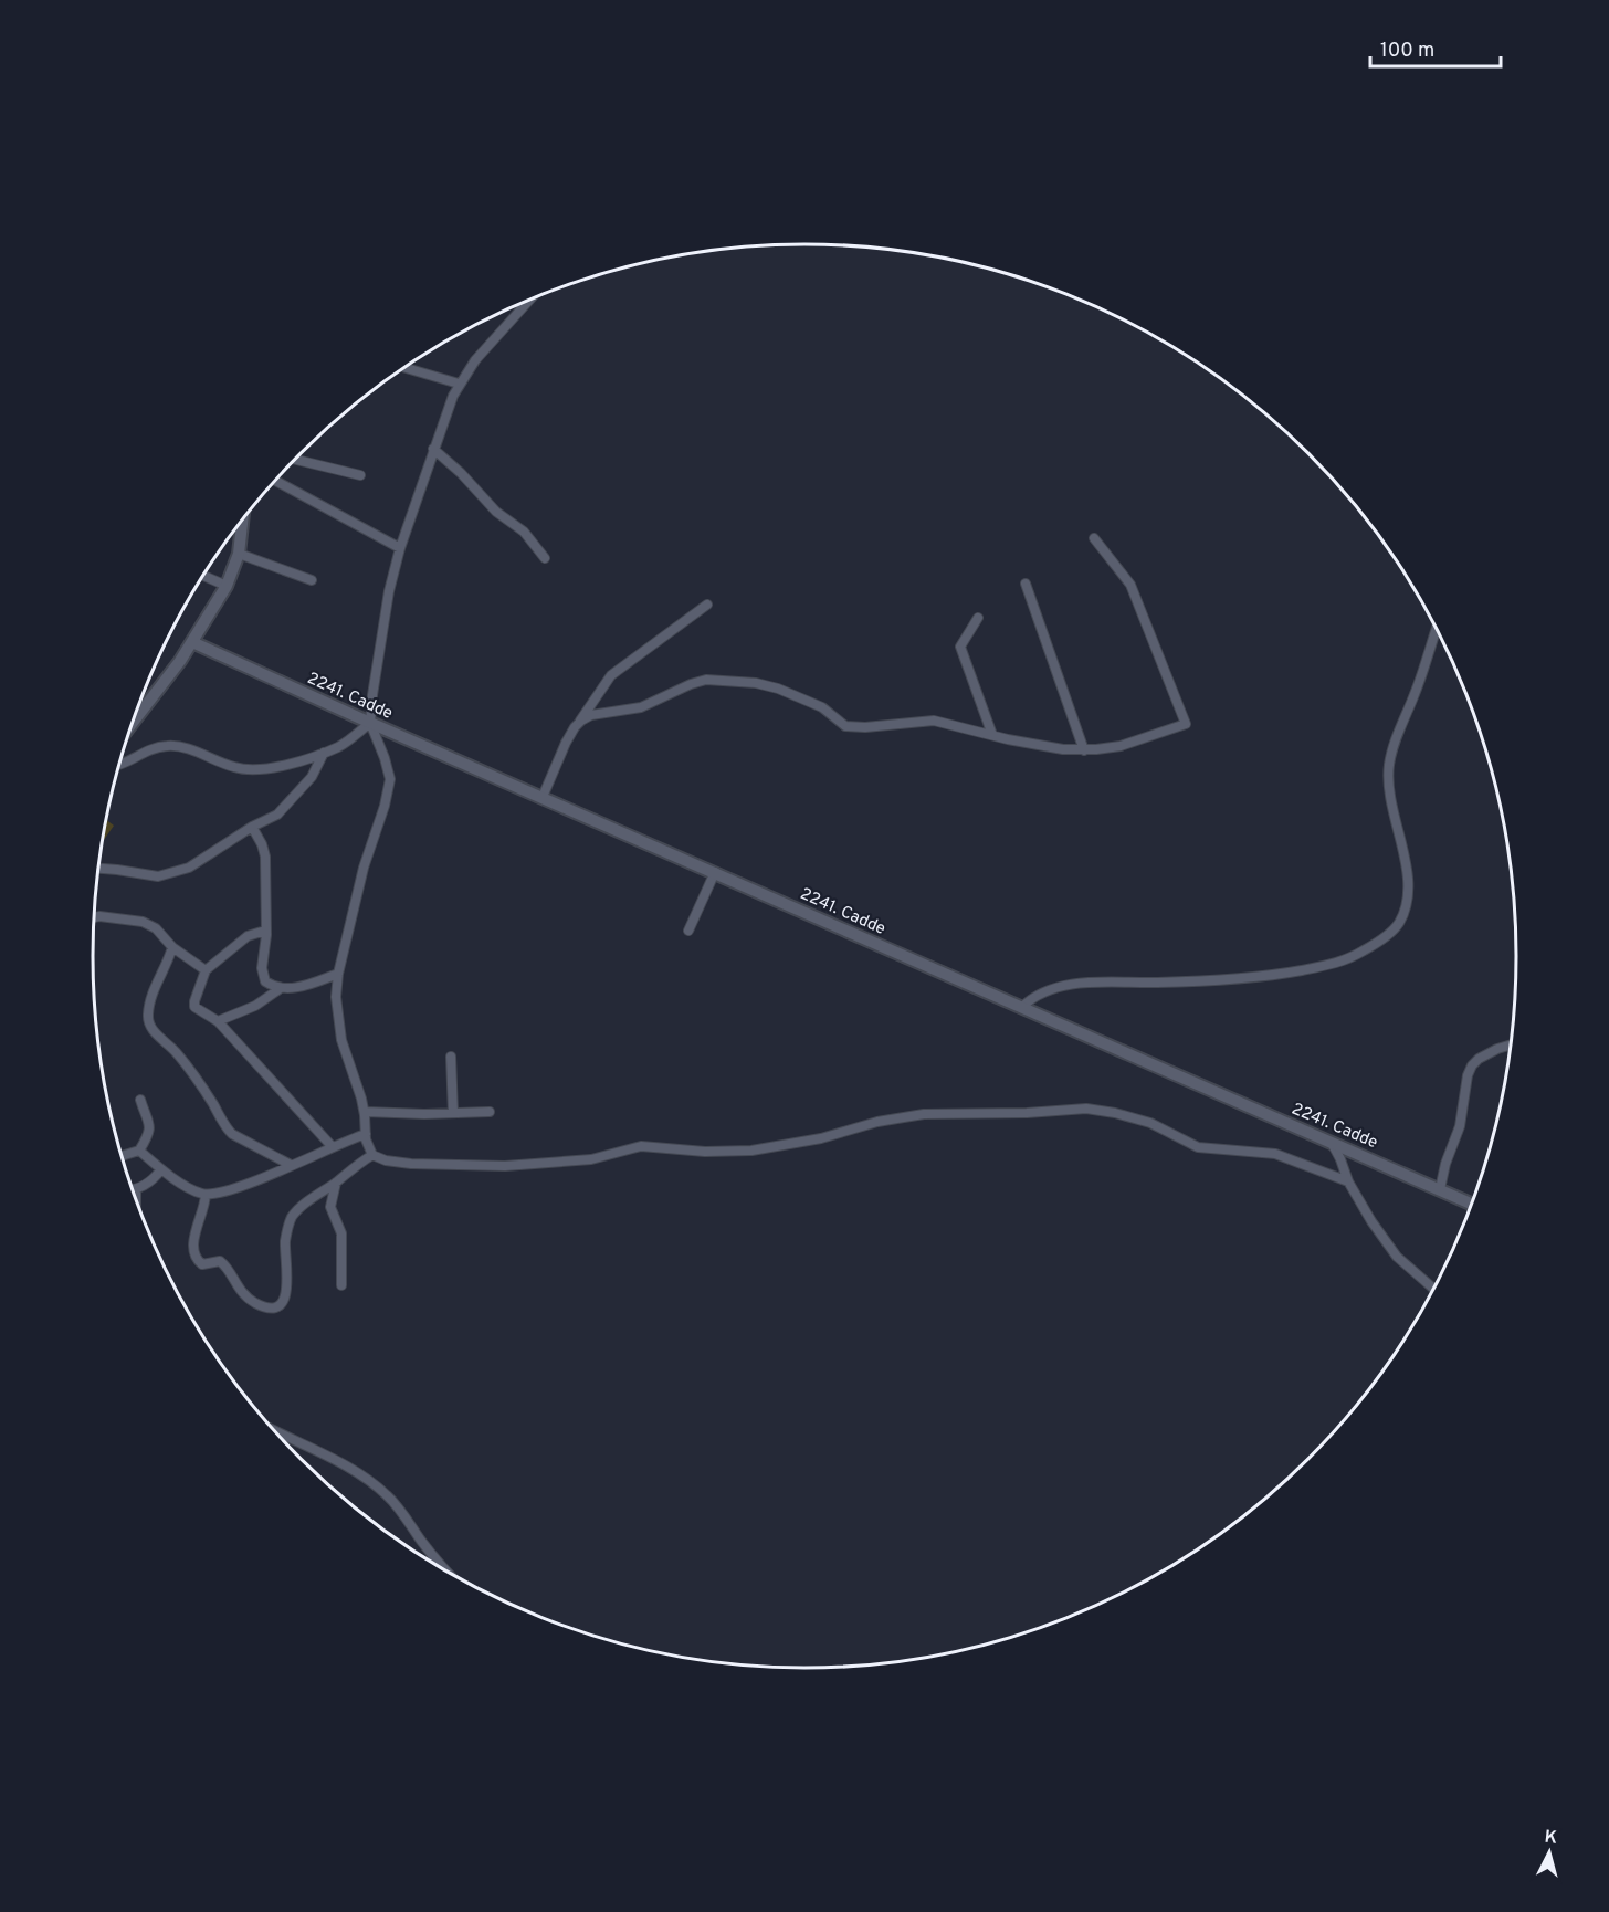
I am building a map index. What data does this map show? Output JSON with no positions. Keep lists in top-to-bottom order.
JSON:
{
  "streets": {
    "street": ["2241. Cadde"]
  },
  "scale_bar": "100 m",
  "north": "top"
}
